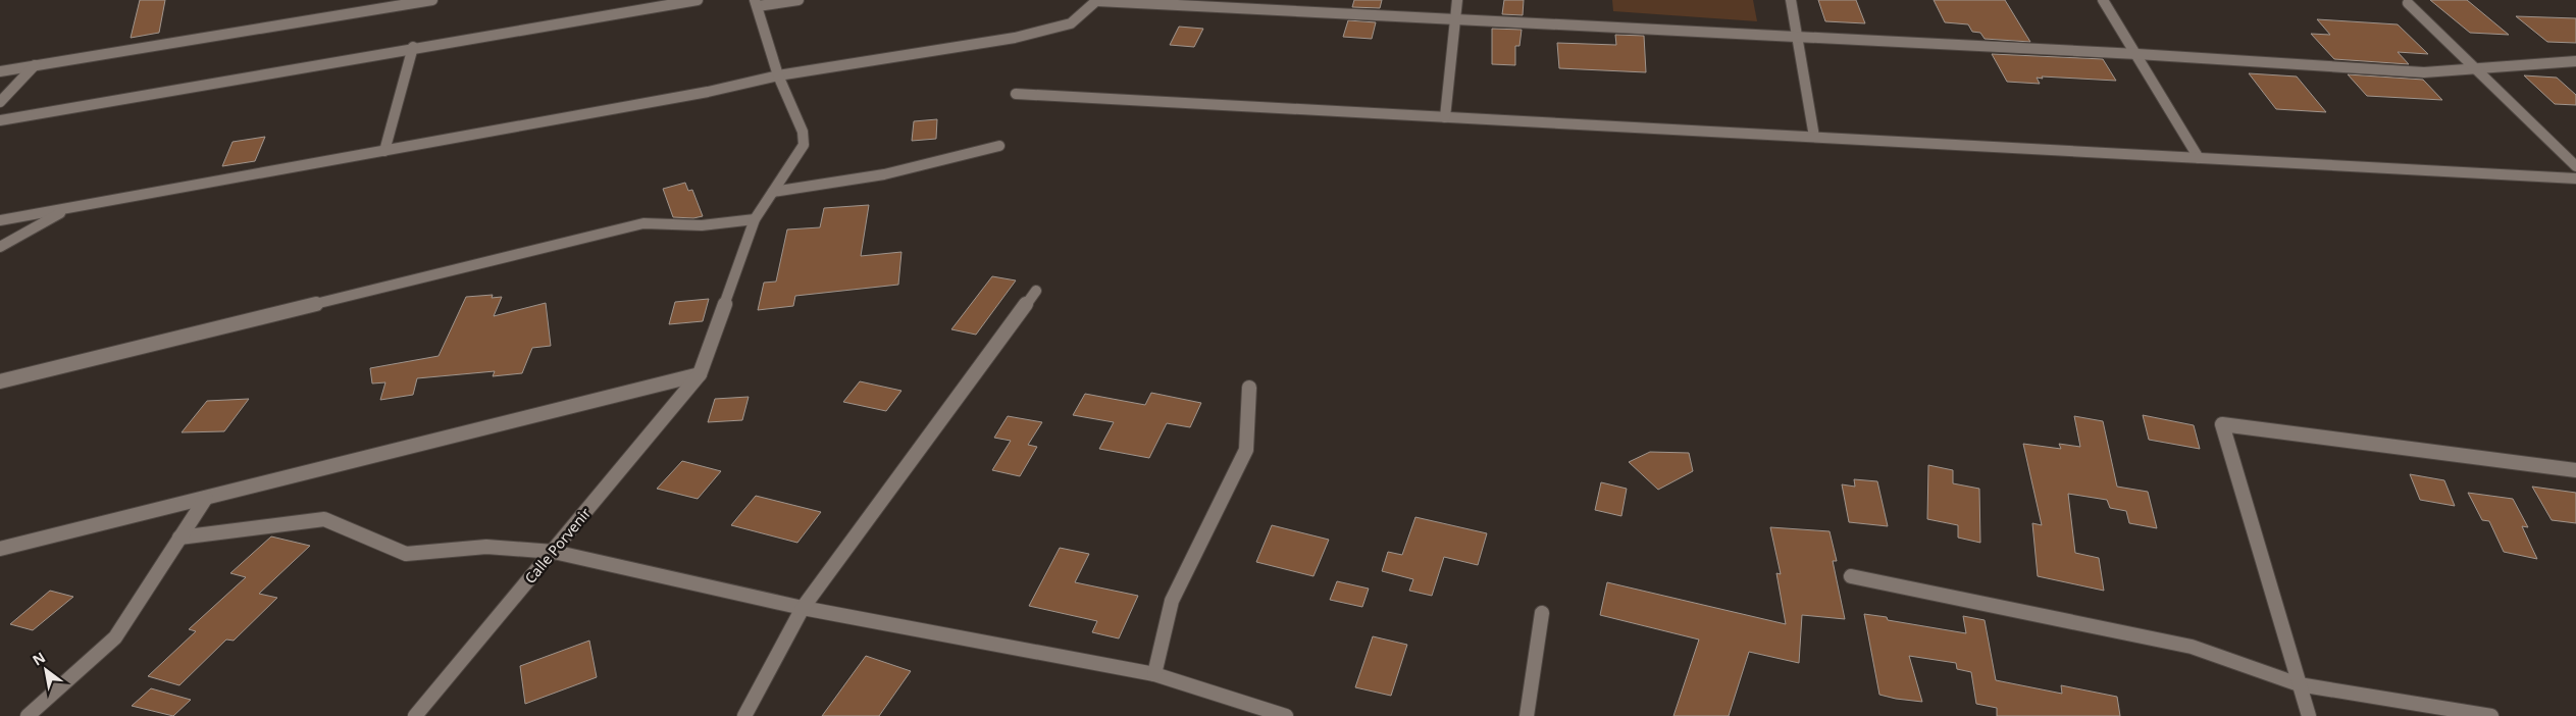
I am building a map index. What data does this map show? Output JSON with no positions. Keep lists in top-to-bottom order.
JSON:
{
  "streets": {
    "street": ["Calle Porvenir"]
  },
  "north": "top left"
}
